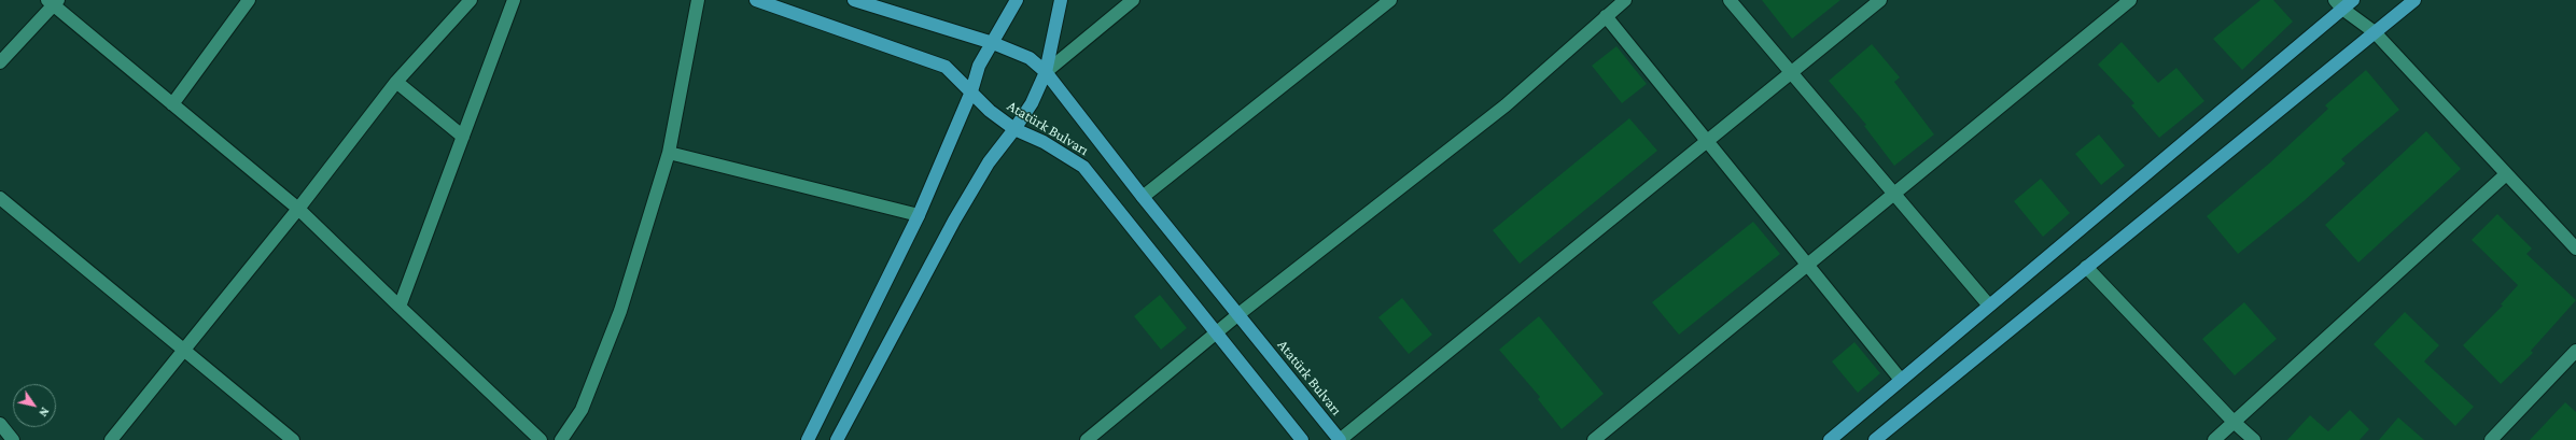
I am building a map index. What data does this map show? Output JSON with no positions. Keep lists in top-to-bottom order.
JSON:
{
  "streets": {
    "main road": ["Atatürk Bulvarı"]
  },
  "north": "bottom right"
}
